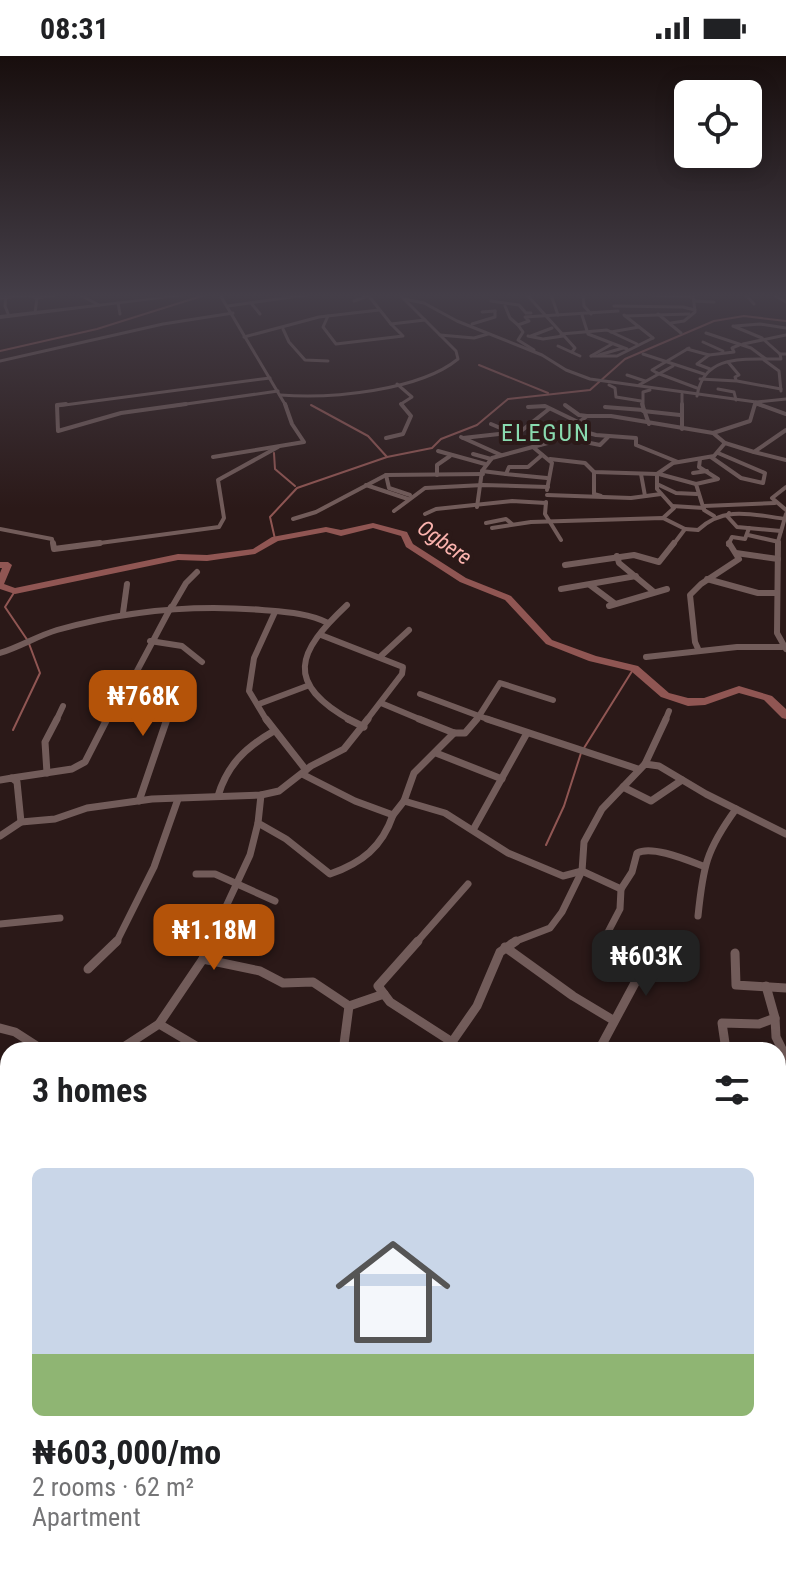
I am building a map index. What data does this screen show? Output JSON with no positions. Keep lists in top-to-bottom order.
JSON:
{
  "districts": ["ELEGUN"],
  "water": ["Ogbere"],
  "page": {
    "status": "08:31",
    "price": ["₦768K", "₦1.18M", "₦603K"],
    "heading": "3 homes",
    "list": [
      {
        "name": "₦603,000/mo",
        "note": "2 rooms · 62 m² · Apartment"
      }
    ]
  }
}
